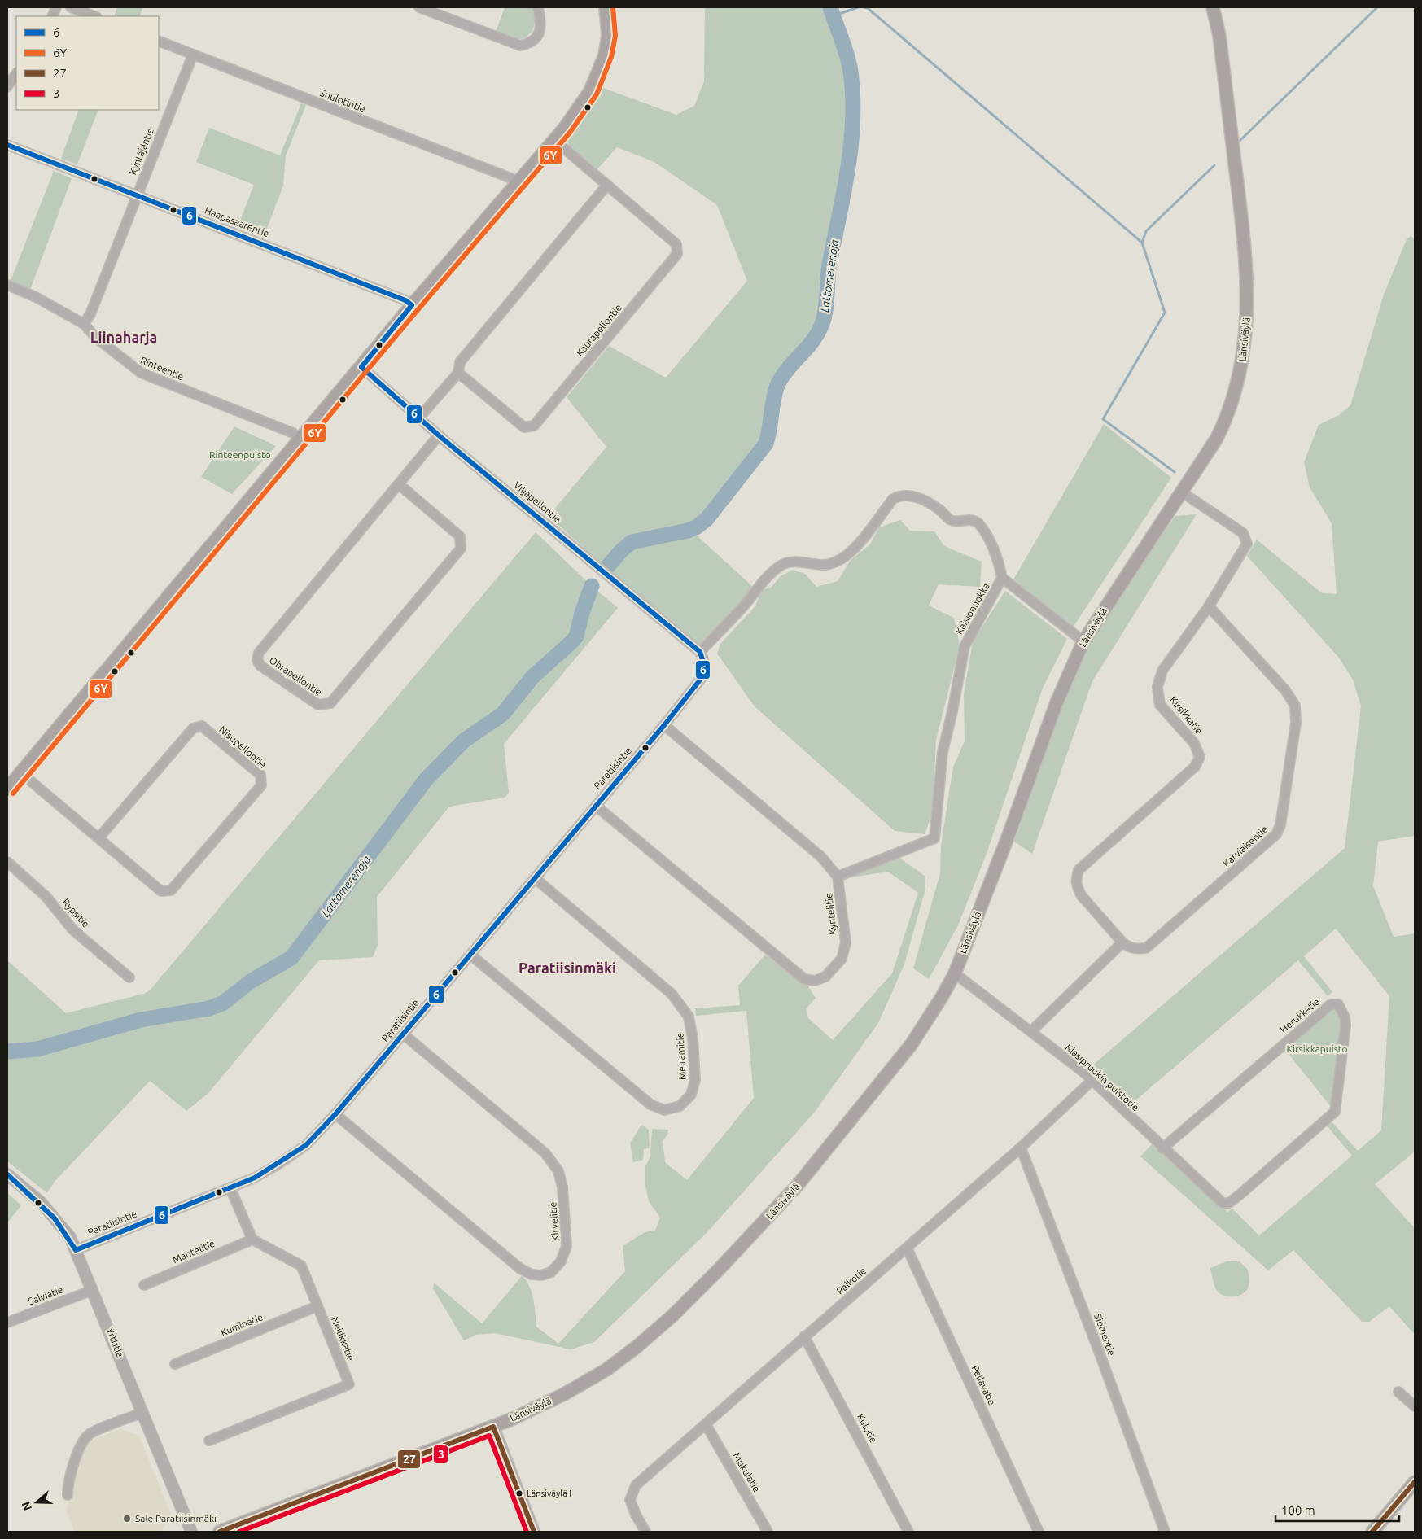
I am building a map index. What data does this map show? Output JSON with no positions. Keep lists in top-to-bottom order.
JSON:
{
  "streets": {
    "main road": ["Länsiväylä"],
    "street": [
      "Suulotintie",
      "Kyntäjäntie",
      "Haapasaarentie",
      "Kaurapellontie",
      "Rinteentie",
      "Viljapellontie",
      "Kaisionnokka",
      "Ohrapellontie",
      "Kirsikkatie",
      "Nisupellontie",
      "Paratiisintie",
      "Karviaisentie",
      "Rypsitie",
      "Kyntelitie",
      "Herukkatie",
      "Meiramitie",
      "Klasipruukin puistotie",
      "Kirvelitie",
      "Mantelitie",
      "Palkotie",
      "Salviatie",
      "Kuminatie",
      "Siementie",
      "Neilikkatie",
      "Yrttitie",
      "Pellavatie",
      "Kulotie",
      "Mukulatie"
    ]
  },
  "crossings": [
    ["Suulotintie", "Kyntäjäntie"],
    ["Kyntäjäntie", "Haapasaarentie"],
    ["Kyntäjäntie", "Rinteentie"],
    ["Länsiväylä", "Kirsikkatie"],
    ["Länsiväylä", "Klasipruukin puistotie"],
    ["Viljapellontie", "Kaisionnokka"],
    ["Viljapellontie", "Ohrapellontie"],
    ["Viljapellontie", "Paratiisintie"],
    ["Kaisionnokka", "Paratiisintie"],
    ["Kaisionnokka", "Kyntelitie"],
    ["Kirsikkatie", "Karviaisentie"],
    ["Paratiisintie", "Kyntelitie"],
    ["Paratiisintie", "Meiramitie"],
    ["Paratiisintie", "Kirvelitie"],
    ["Paratiisintie", "Yrttitie"],
    ["Herukkatie", "Klasipruukin puistotie"],
    ["Klasipruukin puistotie", "Palkotie"],
    ["Mantelitie", "Neilikkatie"],
    ["Palkotie", "Siementie"],
    ["Palkotie", "Pellavatie"],
    ["Palkotie", "Kulotie"],
    ["Palkotie", "Mukulatie"],
    ["Salviatie", "Yrttitie"],
    ["Kuminatie", "Neilikkatie"]
  ],
  "districts": ["Liinaharja", "Paratiisinmäki"],
  "water": ["Lattomerenoja"],
  "parks": ["Rinteenpuisto", "Kirsikkapuisto"],
  "places": ["Länsiväylä I", "Sale Paratiisinmäki"],
  "lines": [
    "transit line 6Y",
    "transit line 6",
    "transit line 27",
    "transit line 3"
  ],
  "legend": [
    "6",
    "6Y",
    "27",
    "3"
  ],
  "scale_bar": "100 m",
  "north": "left"
}
